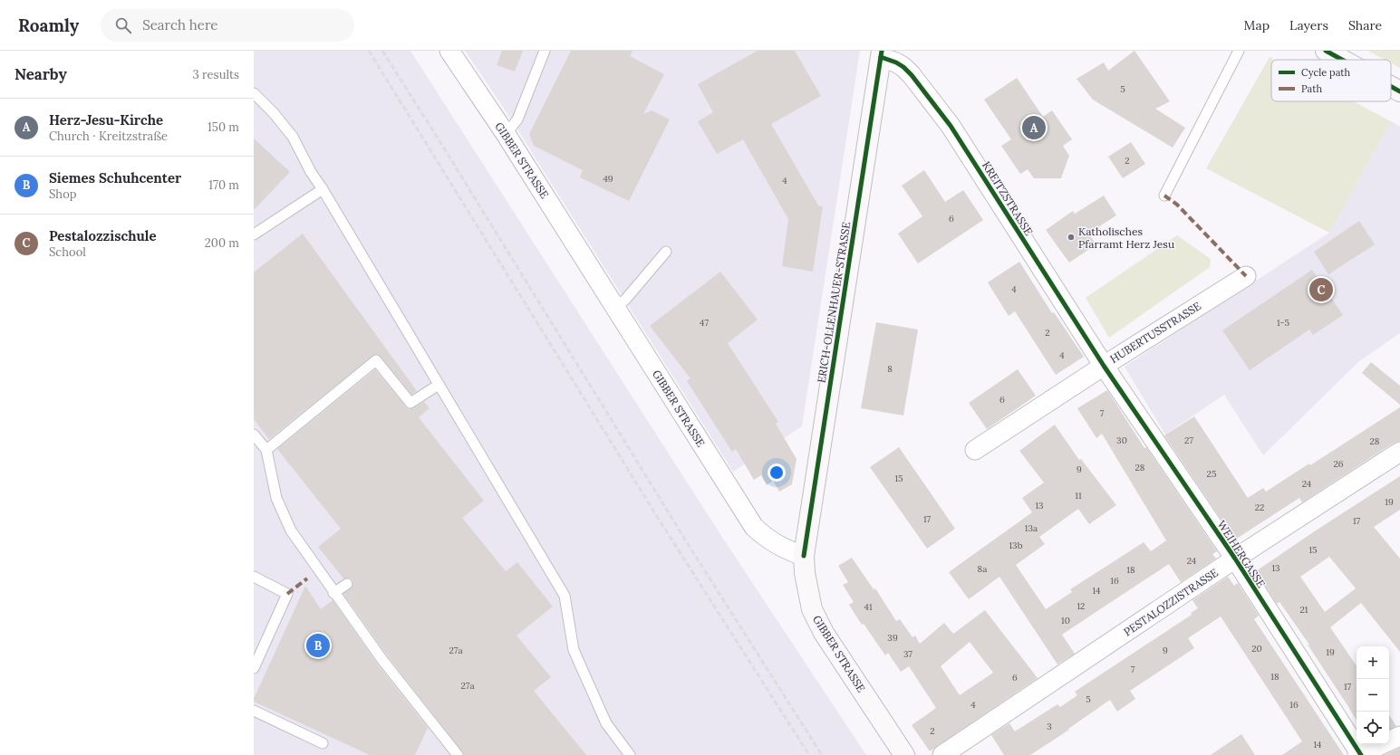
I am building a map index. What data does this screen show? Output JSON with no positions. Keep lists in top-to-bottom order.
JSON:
{
  "streets": {
    "street": [
      "GIBBER STRASSE",
      "KREITZSTRASSE",
      "ERICH-OLLENHAUER-STRASSE",
      "HUBERTUSSTRASSE",
      "WEIHERGASSE",
      "PESTALOZZISTRASSE"
    ]
  },
  "crossings": [
    ["GIBBER STRASSE", "ERICH-OLLENHAUER-STRASSE"],
    ["KREITZSTRASSE", "ERICH-OLLENHAUER-STRASSE"],
    ["KREITZSTRASSE", "HUBERTUSSTRASSE"],
    ["KREITZSTRASSE", "WEIHERGASSE"],
    ["HUBERTUSSTRASSE", "WEIHERGASSE"],
    ["WEIHERGASSE", "PESTALOZZISTRASSE"]
  ],
  "places": ["Katholisches Pfarramt Herz Jesu"],
  "house_numbers": [
    "5",
    "2",
    "49",
    "4",
    "6",
    "4",
    "47",
    "1-5",
    "2",
    "4",
    "8",
    "6",
    "7",
    "30",
    "27",
    "28",
    "26",
    "28",
    "9",
    "25",
    "15",
    "24",
    "11",
    "19",
    "13",
    "22",
    "17",
    "17",
    "13a",
    "13b",
    "15",
    "24",
    "13",
    "8a",
    "18",
    "16",
    "14",
    "12",
    "41",
    "21",
    "10",
    "39",
    "20",
    "27a",
    "9",
    "19",
    "37",
    "7",
    "18",
    "6",
    "27a",
    "17",
    "5",
    "4",
    "16",
    "3",
    "2",
    "14"
  ],
  "legend": ["Cycle path", "Path"],
  "page": {
    "header": "Roamly",
    "search": "Search here",
    "nav": ["Map", "Layers", "Share"],
    "heading": ["Nearby", "3 results"],
    "list": [
      {
        "mark": "A",
        "name": "Herz-Jesu-Kirche",
        "note": "Church · Kreitzstraße",
        "value": "150 m"
      },
      {
        "mark": "B",
        "name": "Siemes Schuhcenter",
        "note": "Shop",
        "value": "170 m"
      },
      {
        "mark": "C",
        "name": "Pestalozzischule",
        "note": "School",
        "value": "200 m"
      }
    ],
    "pins": ["A", "C", "B"],
    "map_buttons": ["+", "−"]
  }
}
